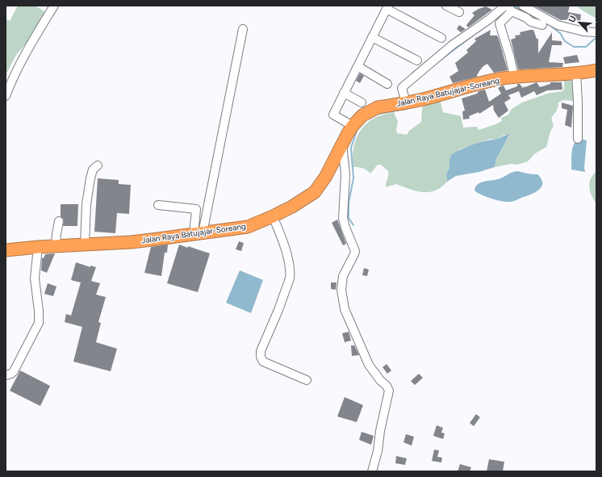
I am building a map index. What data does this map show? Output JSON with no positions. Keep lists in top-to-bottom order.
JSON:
{
  "streets": {
    "highway": ["Jalan Raya Batujajar-Soreang"]
  },
  "north": "top left"
}
